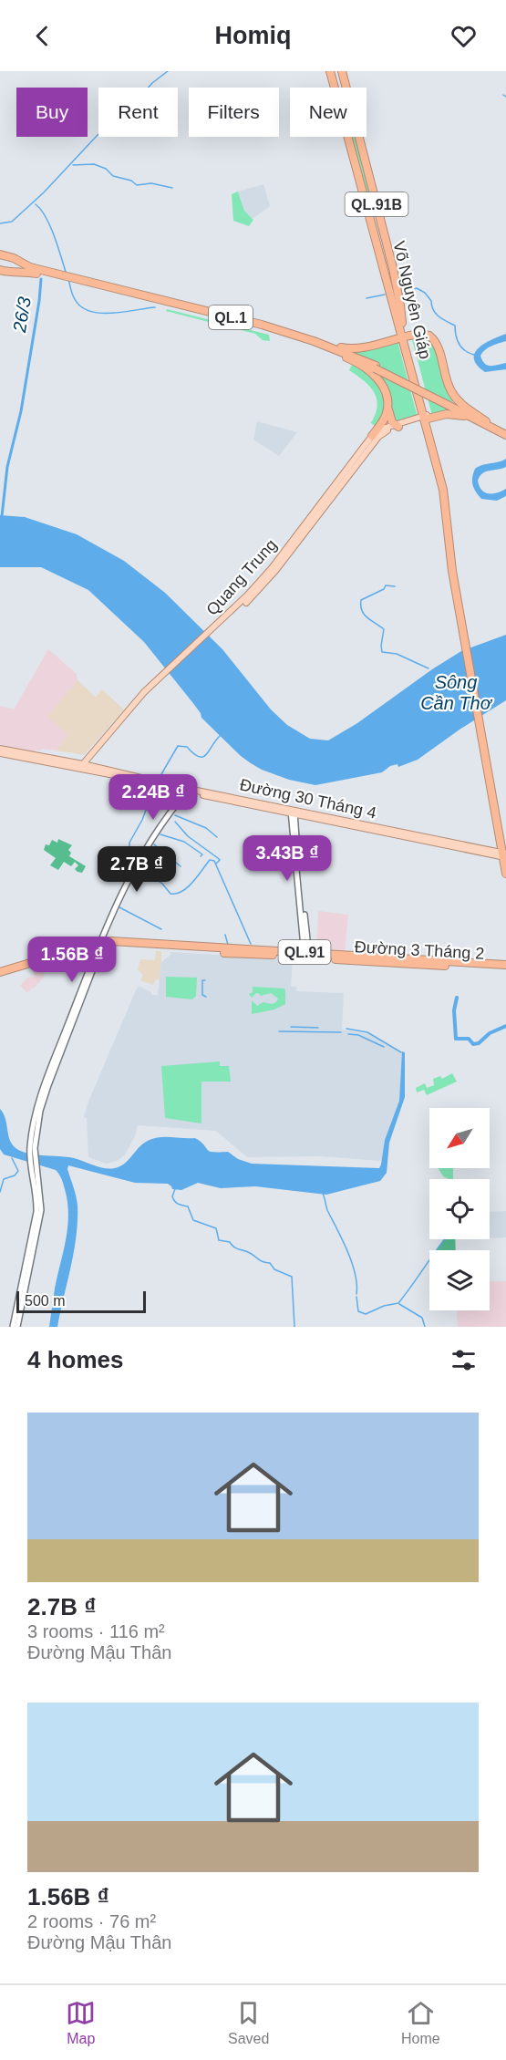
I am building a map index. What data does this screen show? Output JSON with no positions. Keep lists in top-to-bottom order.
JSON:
{
  "streets": {
    "highway": [
      "QL.91B",
      "Võ Nguyên Giáp",
      "QL.1",
      "Đường 3 Tháng 2",
      "QL.91"
    ],
    "main road": ["Quang Trung", "Đường 30 Tháng 4"]
  },
  "crossings": [
    ["QL.91B", "Võ Nguyên Giáp"],
    ["QL.91B", "Đường 30 Tháng 4"],
    ["Võ Nguyên Giáp", "Quang Trung"],
    ["Võ Nguyên Giáp", "Đường 30 Tháng 4"],
    ["Quang Trung", "Đường 30 Tháng 4"],
    ["Đường 3 Tháng 2", "QL.91"]
  ],
  "water": ["26/3", "Sông Cần Thơ"],
  "scale_bar": "500 m",
  "north": "bottom left",
  "page": {
    "header": "Homiq",
    "chip": [
      "Buy",
      "Rent",
      "Filters",
      "New"
    ],
    "price": [
      "2.24B ₫",
      "3.43B ₫",
      "2.7B ₫",
      "1.56B ₫"
    ],
    "scale": "500 m",
    "heading": "4 homes",
    "list": [
      {
        "name": "2.7B ₫",
        "note": "3 rooms · 116 m² · Đường Mậu Thân"
      },
      {
        "name": "1.56B ₫",
        "note": "2 rooms · 76 m² · Đường Mậu Thân"
      }
    ],
    "tabs": ["Map", "Saved", "Home"]
  }
}
